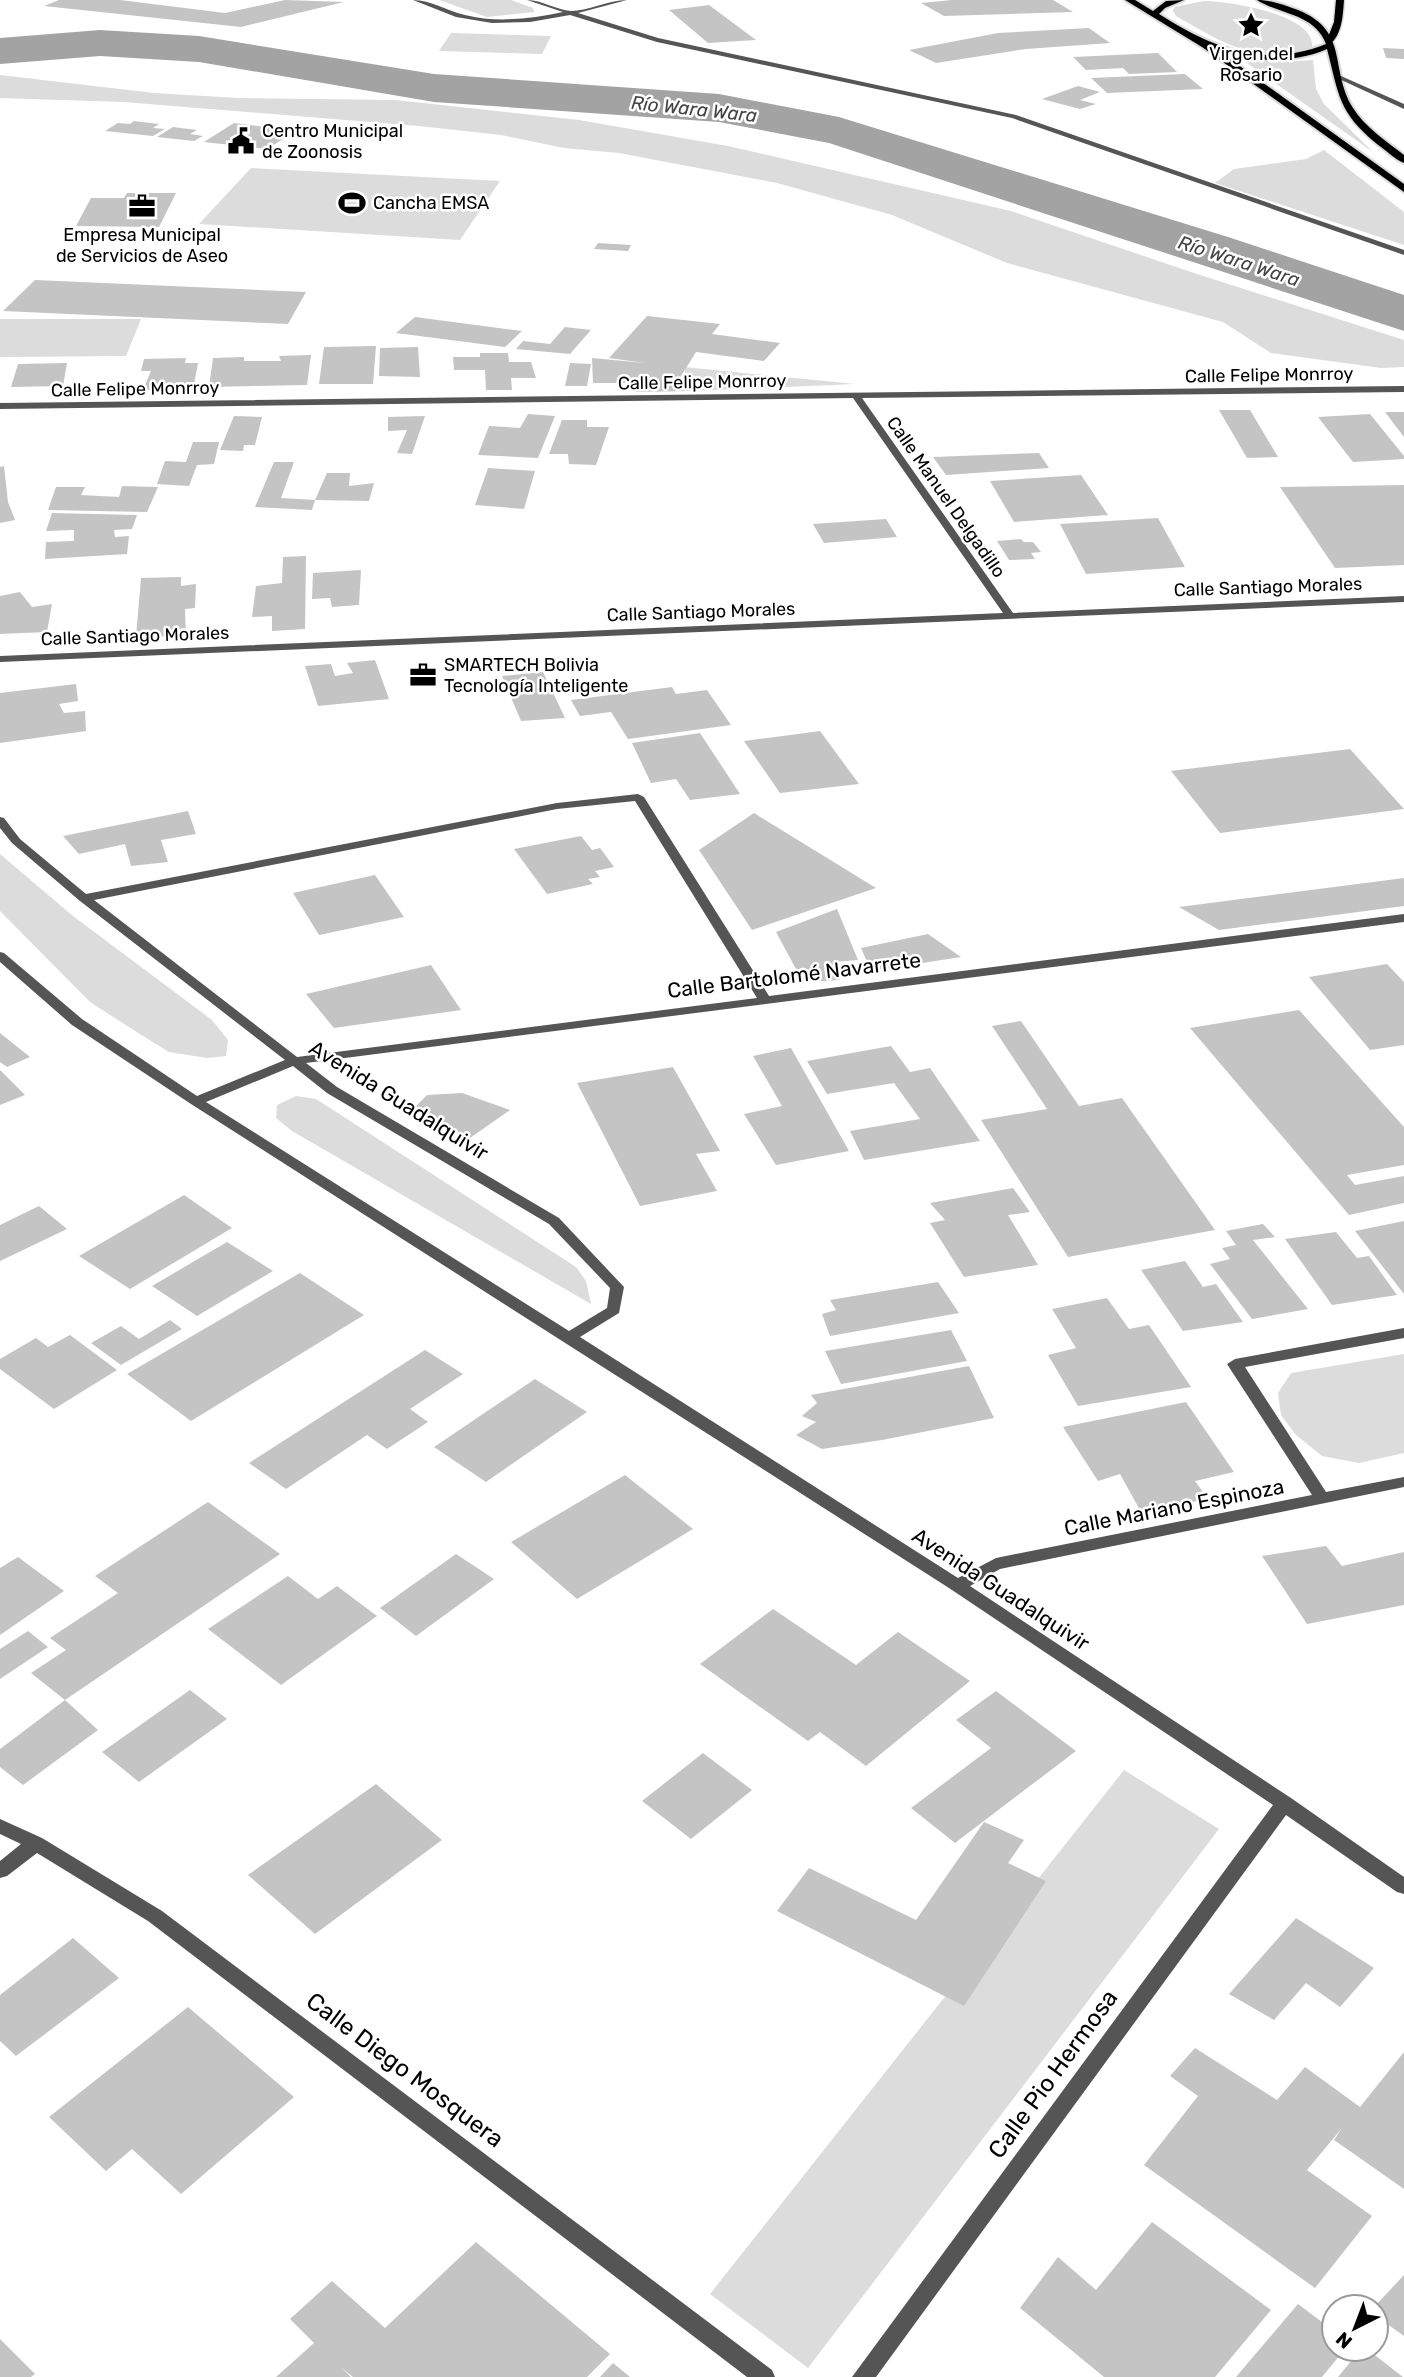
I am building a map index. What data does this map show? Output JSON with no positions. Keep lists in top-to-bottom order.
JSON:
{
  "streets": {
    "street": [
      "Calle Felipe Monrroy",
      "Calle Manuel Delgadillo",
      "Calle Santiago Morales",
      "Calle Bartolomé Navarrete",
      "Avenida Guadalquivir",
      "Calle Mariano Espinoza",
      "Calle Diego Mosquera",
      "Calle Pio Hermosa"
    ]
  },
  "crossings": [
    ["Calle Felipe Monrroy", "Calle Manuel Delgadillo"],
    ["Calle Manuel Delgadillo", "Calle Santiago Morales"],
    ["Calle Bartolomé Navarrete", "Avenida Guadalquivir"],
    ["Avenida Guadalquivir", "Calle Mariano Espinoza"],
    ["Avenida Guadalquivir", "Calle Pio Hermosa"]
  ],
  "water": ["Río Wara Wara"],
  "places": {
    "place": ["Virgen del Rosario"],
    "public building": ["Centro Municipal de Zoonosis"],
    "sports": ["Cancha EMSA"],
    "office": ["Empresa Municipal de Servicios de Aseo", "SMARTECH Bolivia Tecnología Inteligente"]
  },
  "north": "bottom left"
}
